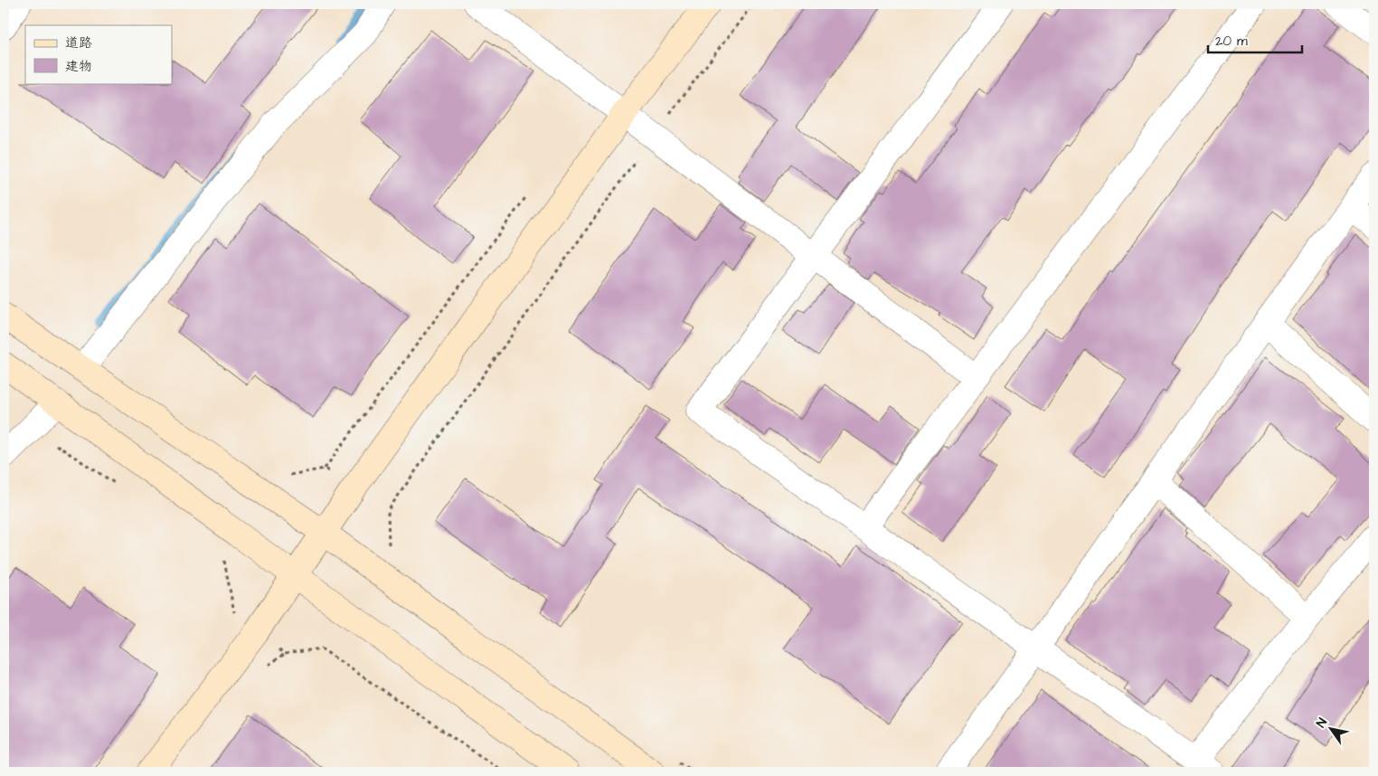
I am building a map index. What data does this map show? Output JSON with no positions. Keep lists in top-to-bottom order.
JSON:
{
  "legend": ["道路", "建物"],
  "scale_bar": "20 m",
  "north": "top left"
}
